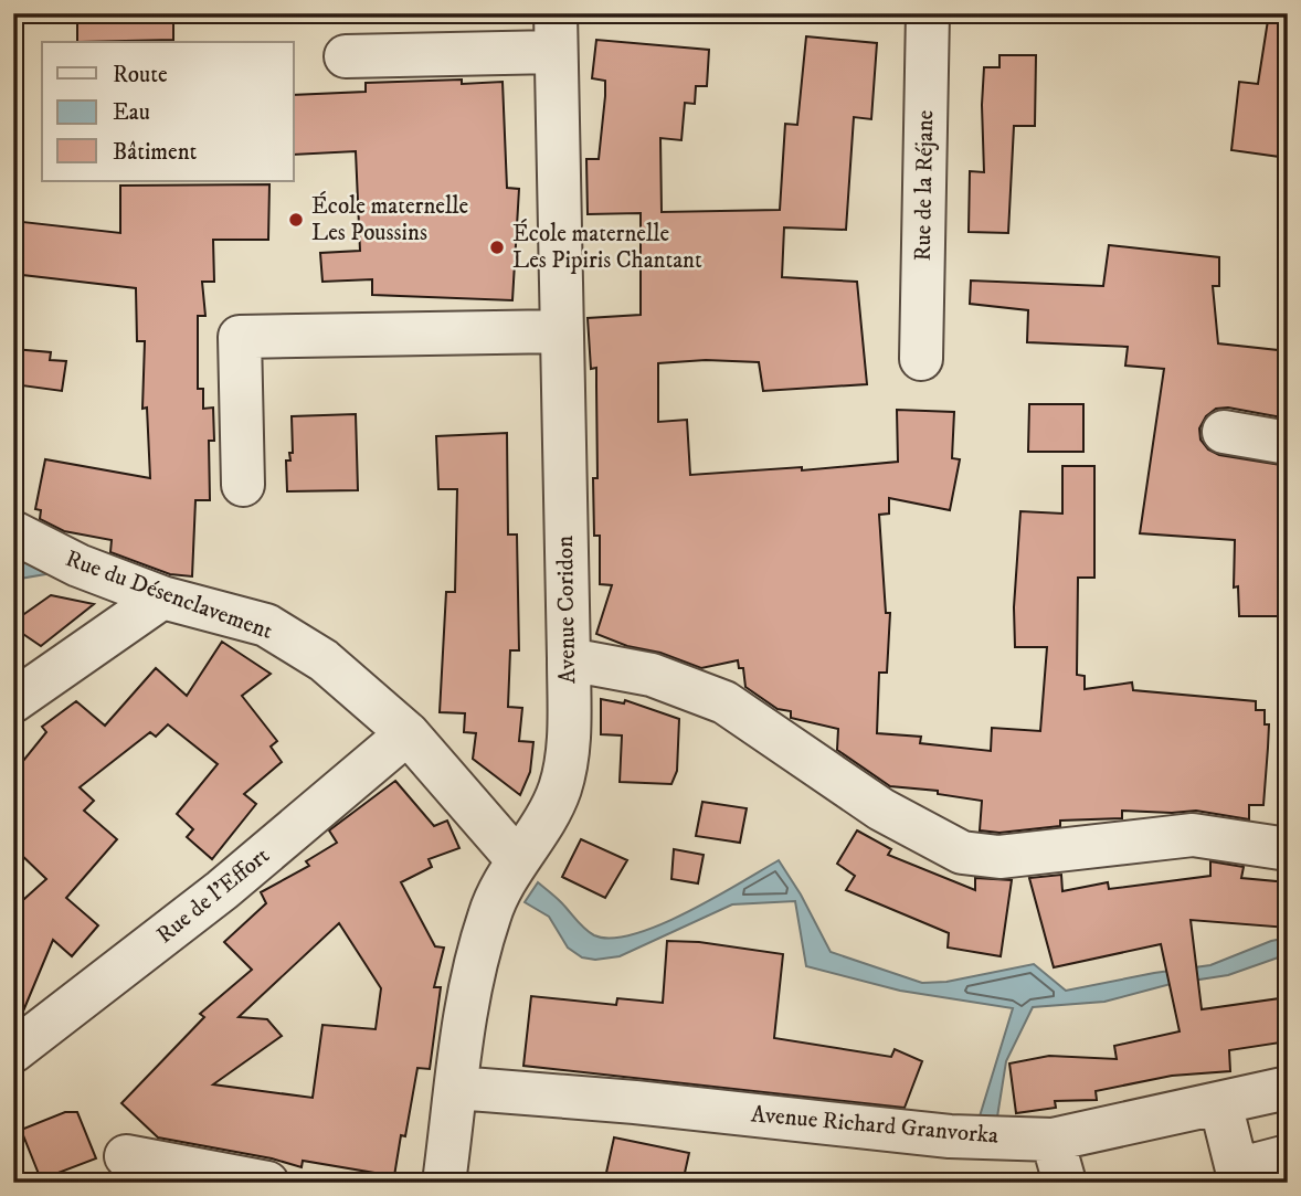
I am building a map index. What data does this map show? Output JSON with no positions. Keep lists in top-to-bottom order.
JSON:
{
  "streets": {
    "street": [
      "Rue de la Réjane",
      "Rue du Désenclavement",
      "Avenue Coridon",
      "Rue de l'Effort",
      "Avenue Richard Granvorka"
    ]
  },
  "crossings": [
    ["Rue du Désenclavement", "Avenue Coridon"],
    ["Rue du Désenclavement", "Rue de l'Effort"],
    ["Avenue Coridon", "Avenue Richard Granvorka"]
  ],
  "places": ["École maternelle Les Poussins", "École maternelle Les Pipiris Chantant"],
  "legend": ["Route", "Eau", "Bâtiment"]
}
